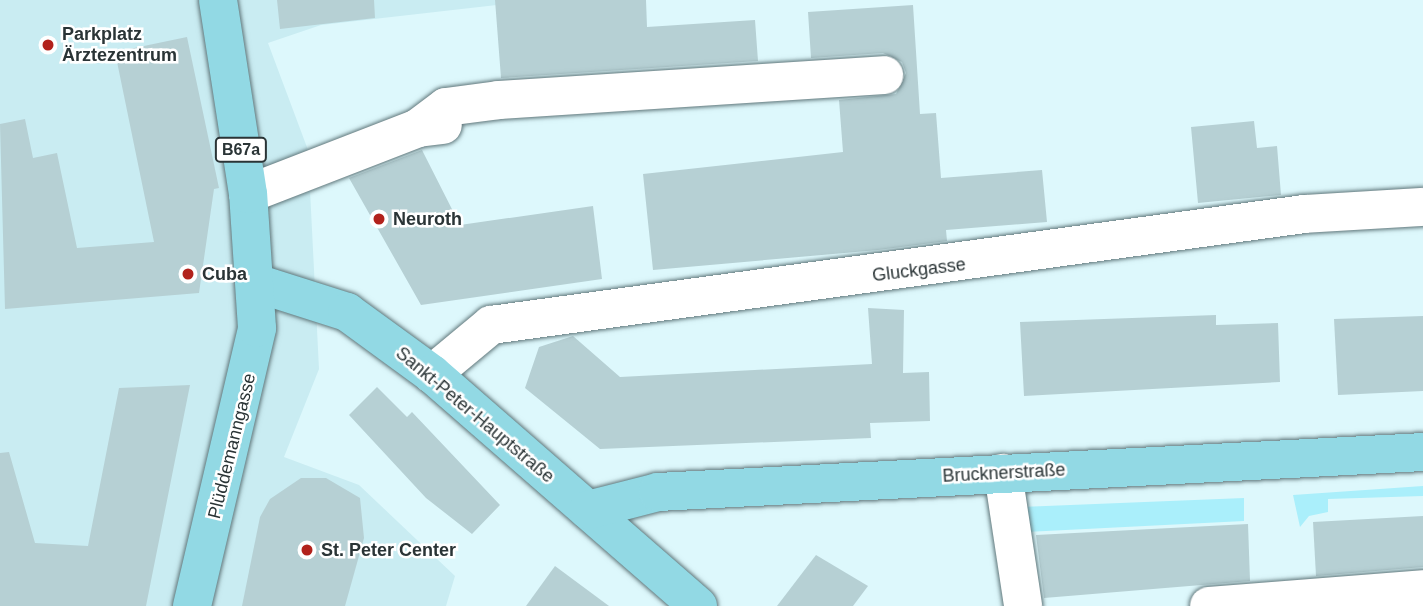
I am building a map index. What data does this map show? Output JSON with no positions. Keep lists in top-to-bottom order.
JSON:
{
  "streets": {
    "main road": [
      "B67a",
      "Sankt-Peter-Hauptstraße",
      "Plüddemanngasse",
      "Brucknerstraße"
    ],
    "street": ["Gluckgasse"]
  },
  "crossings": [
    ["B67a", "Sankt-Peter-Hauptstraße"],
    ["B67a", "Plüddemanngasse"],
    ["Gluckgasse", "Sankt-Peter-Hauptstraße"],
    ["Sankt-Peter-Hauptstraße", "Plüddemanngasse"],
    ["Sankt-Peter-Hauptstraße", "Brucknerstraße"]
  ],
  "places": [
    "Parkplatz Ärztezentrum",
    "Neuroth",
    "Cuba",
    "St. Peter Center"
  ]
}
